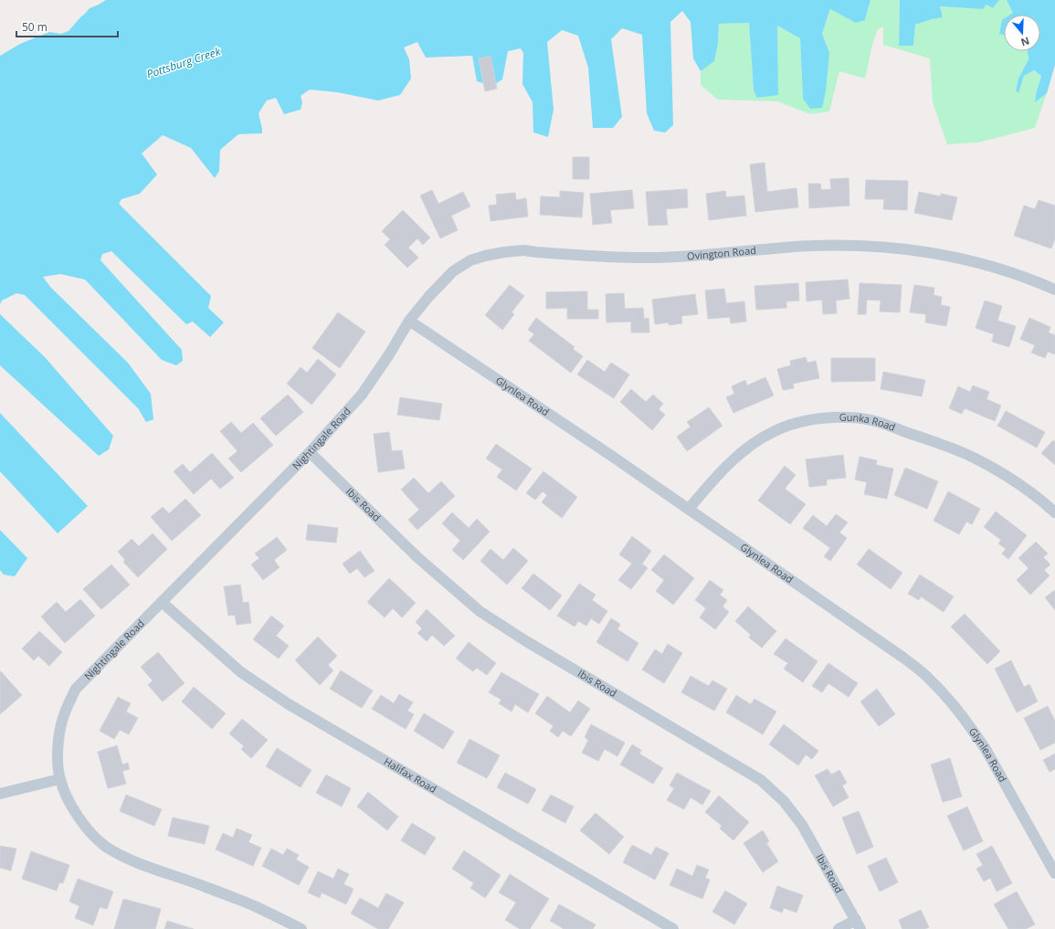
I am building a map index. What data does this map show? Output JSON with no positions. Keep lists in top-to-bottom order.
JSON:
{
  "streets": {
    "street": [
      "Ovington Road",
      "Glynlea Road",
      "Gunka Road",
      "Nightingale Road",
      "Ibis Road",
      "Halifax Road"
    ]
  },
  "crossings": [
    ["Ovington Road", "Glynlea Road"],
    ["Ovington Road", "Nightingale Road"],
    ["Glynlea Road", "Gunka Road"],
    ["Glynlea Road", "Nightingale Road"],
    ["Nightingale Road", "Ibis Road"],
    ["Nightingale Road", "Halifax Road"]
  ],
  "water": ["Pottsburg Creek"],
  "scale_bar": "50 m",
  "north": "bottom"
}
